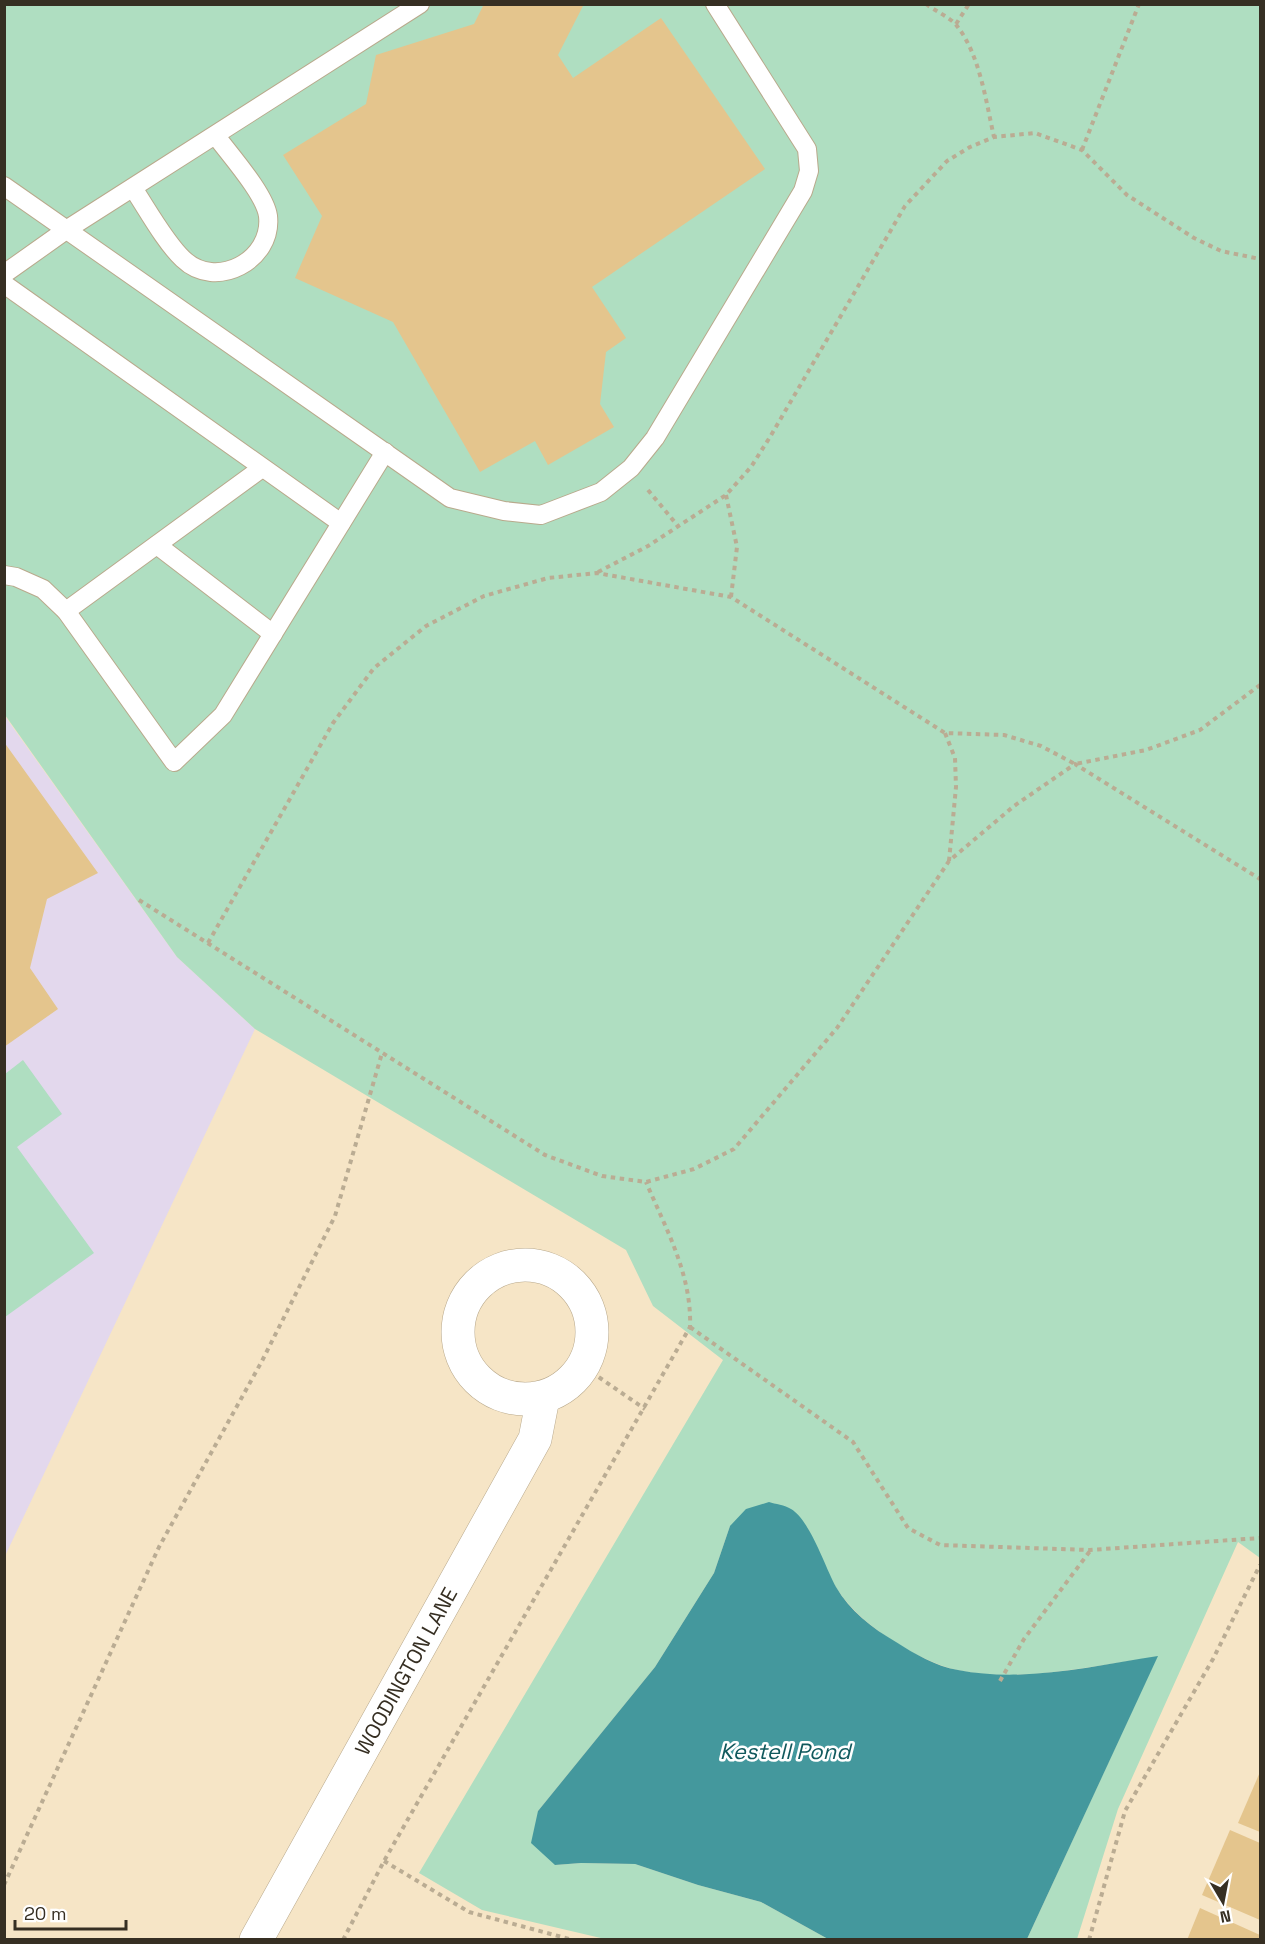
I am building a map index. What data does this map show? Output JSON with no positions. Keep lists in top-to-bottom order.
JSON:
{
  "streets": {
    "street": ["WOODINGTON LANE"]
  },
  "water": ["Kestell Pond"],
  "scale_bar": "20 m",
  "north": "bottom"
}
